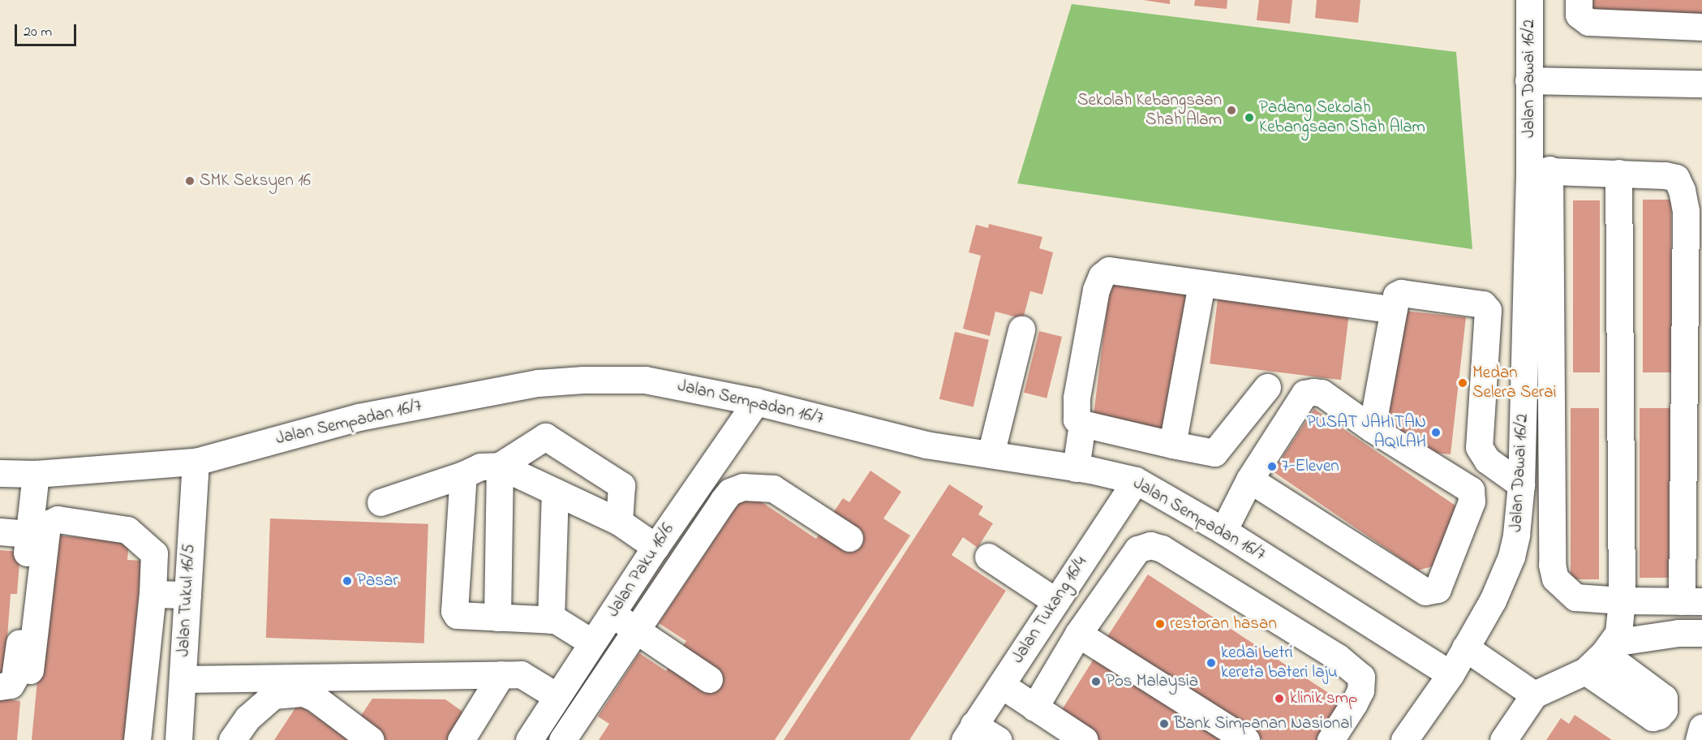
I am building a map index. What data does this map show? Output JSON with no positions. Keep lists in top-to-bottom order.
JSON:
{
  "streets": {
    "street": [
      "Jalan Dawai 16/2",
      "Jalan Sempadan 16/7",
      "Jalan Paku 16/6",
      "Jalan Tukul 16/5",
      "Jalan Tukang 16/4"
    ]
  },
  "crossings": [
    ["Jalan Dawai 16/2", "Jalan Sempadan 16/7"],
    ["Jalan Sempadan 16/7", "Jalan Paku 16/6"],
    ["Jalan Sempadan 16/7", "Jalan Tukul 16/5"],
    ["Jalan Sempadan 16/7", "Jalan Tukang 16/4"]
  ],
  "places": [
    "Sekolah Kebangsaan Shah Alam",
    "Padang Sekolah Kebangsaan Shah Alam",
    "SMK Seksyen 16",
    "Medan Selera Serai",
    "PUSAT JAHITAN AQILAH",
    "7-Eleven",
    "Pasar",
    "restoran hasan",
    "kedai betri kereta bateri laju",
    "Pos Malaysia",
    "klinik smp",
    "Bank Simpanan Nasional"
  ],
  "scale_bar": "20 m"
}
